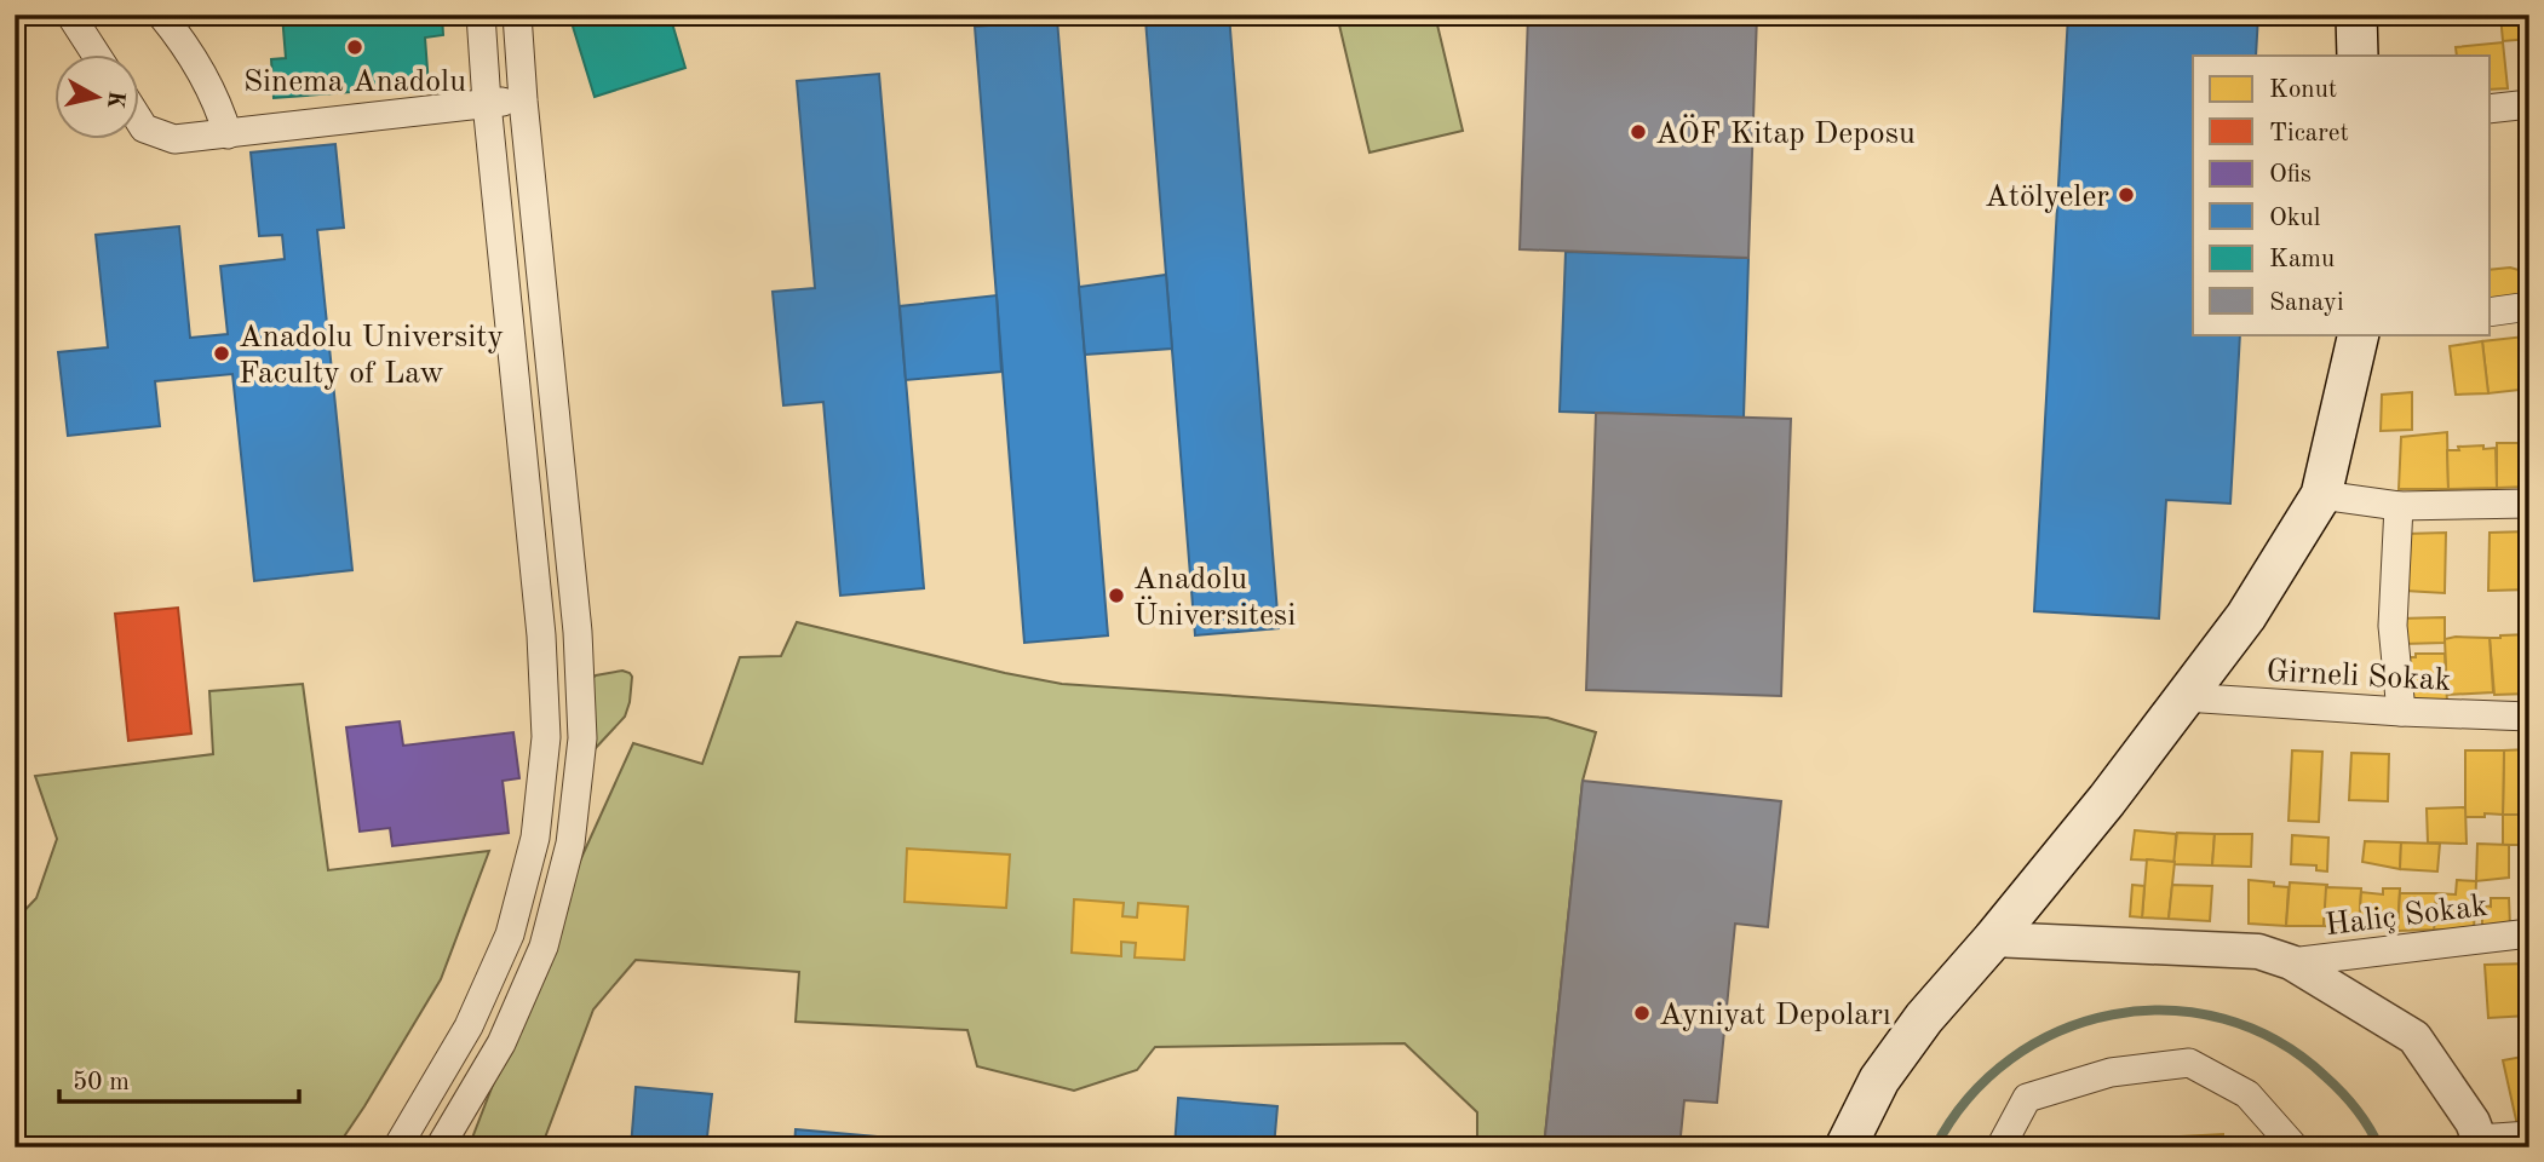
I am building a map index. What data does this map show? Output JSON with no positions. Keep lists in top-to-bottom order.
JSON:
{
  "streets": {
    "street": ["Girneli Sokak", "Haliç Sokak"]
  },
  "places": [
    "Sinema Anadolu",
    "AÖF Kitap Deposu",
    "Atölyeler",
    "Anadolu University Faculty of Law",
    "Anadolu Üniversitesi",
    "Ayniyat Depoları"
  ],
  "legend": [
    "Konut",
    "Ticaret",
    "Ofis",
    "Okul",
    "Kamu",
    "Sanayi"
  ],
  "scale_bar": "50 m",
  "north": "right"
}
